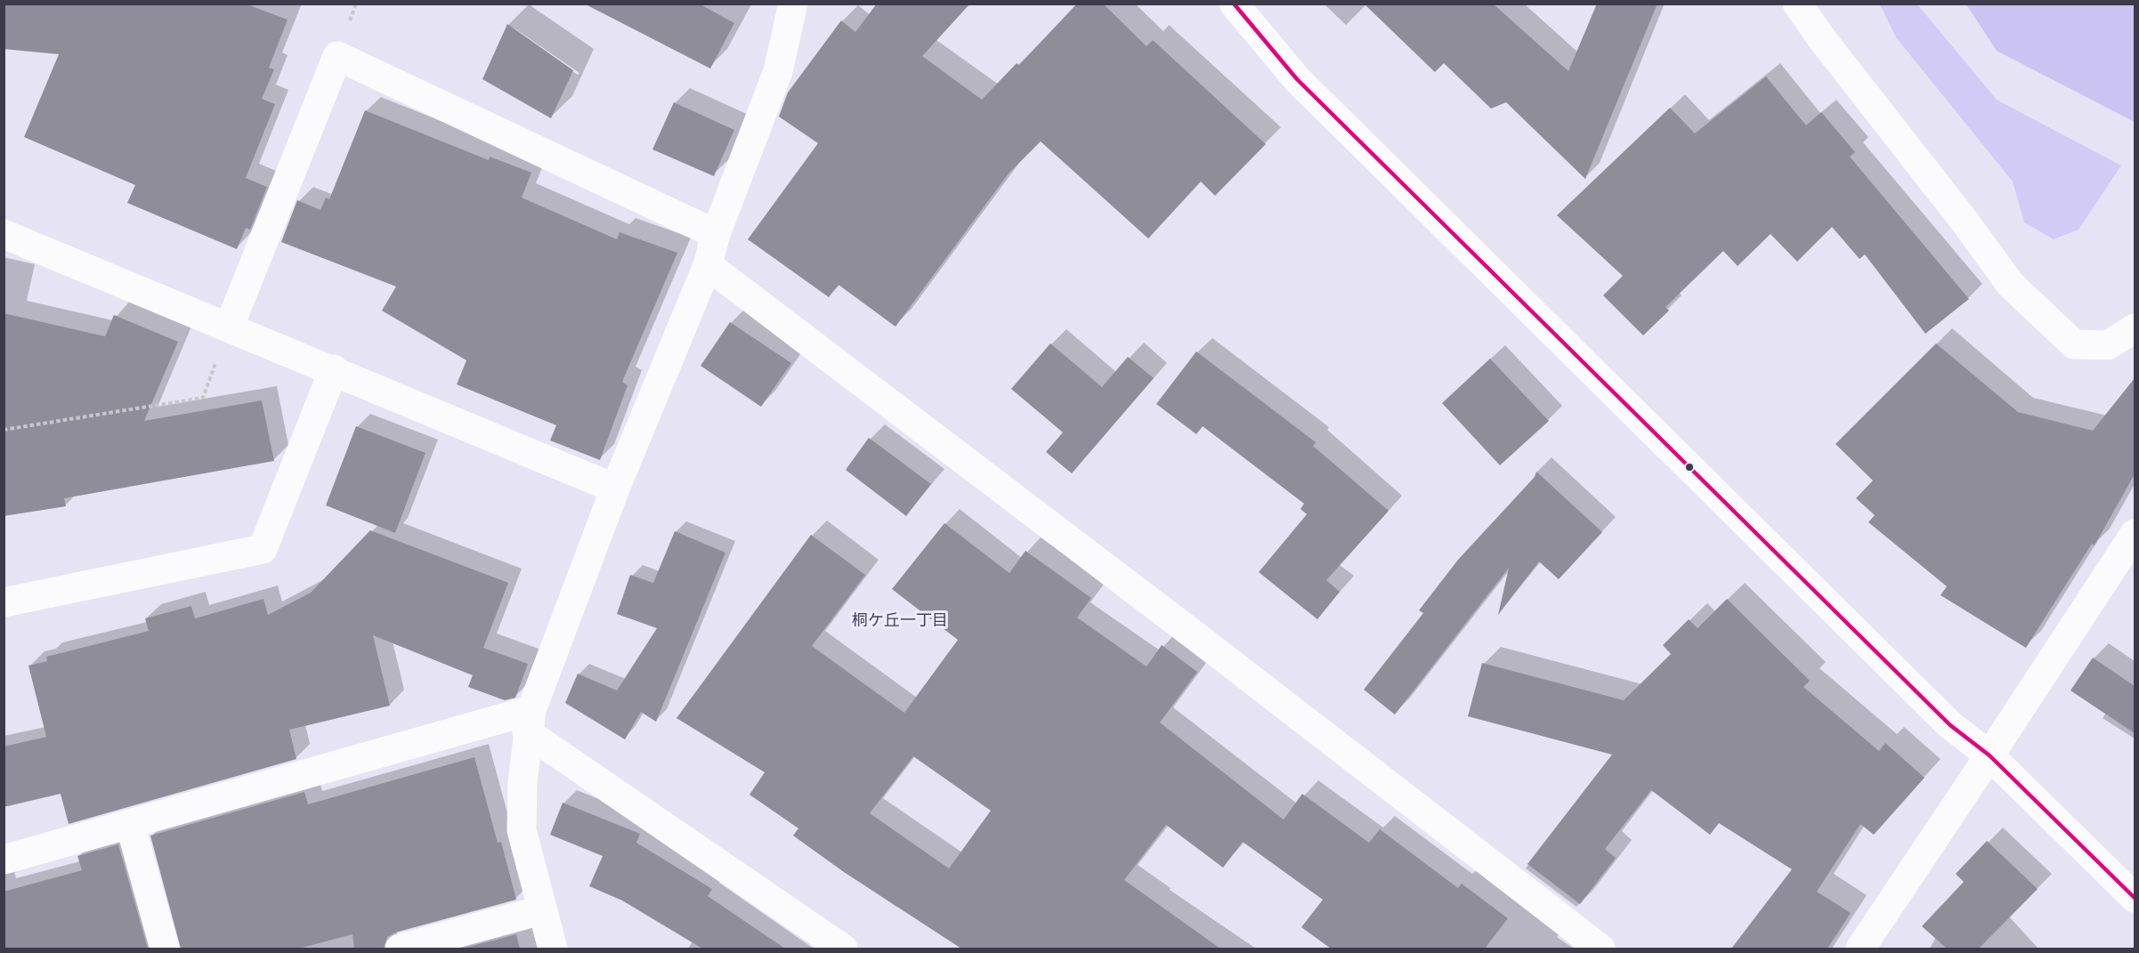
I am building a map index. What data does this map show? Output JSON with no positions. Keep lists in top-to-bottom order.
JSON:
{
  "districts": ["桐ケ丘一丁目"]
}
